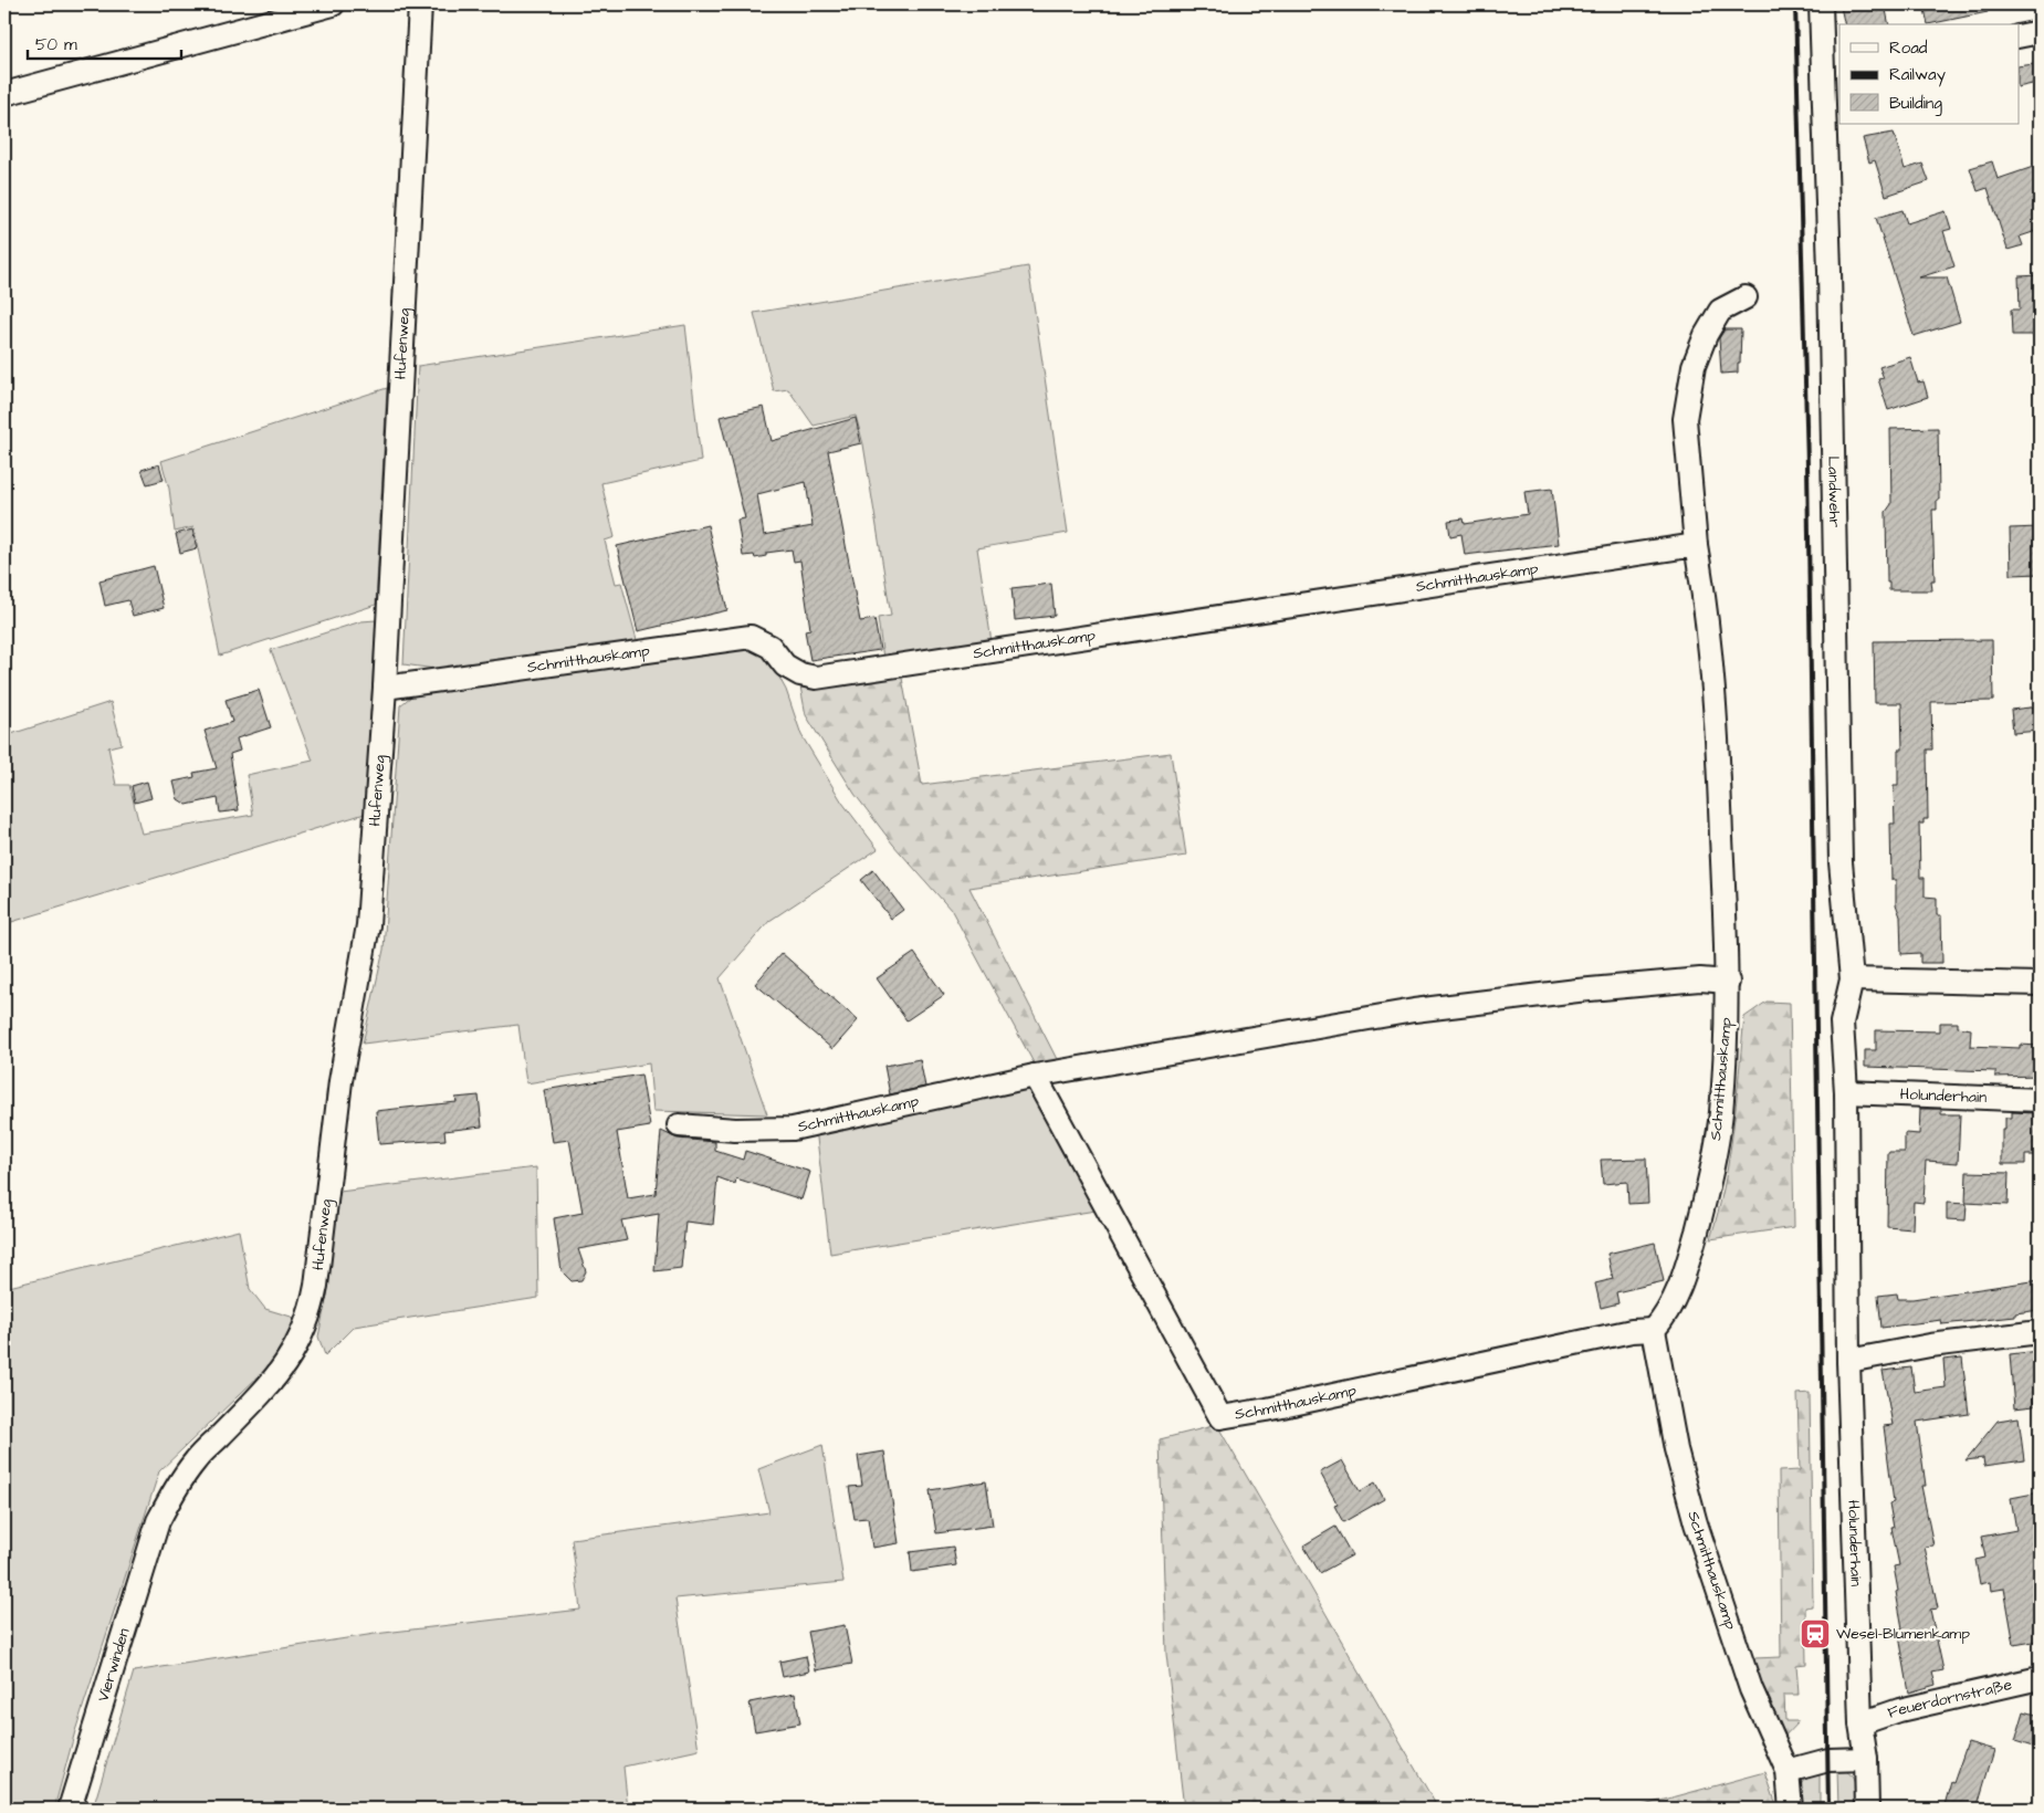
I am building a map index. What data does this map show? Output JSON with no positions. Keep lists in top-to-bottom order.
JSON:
{
  "streets": {
    "street": [
      "Hufenweg",
      "Landwehr",
      "Schmitthauskamp",
      "Holunderhain",
      "Vierwinden",
      "Feuerdornstraße"
    ]
  },
  "crossings": [
    ["Hufenweg", "Schmitthauskamp"],
    ["Hufenweg", "Vierwinden"],
    ["Landwehr", "Holunderhain"],
    ["Holunderhain", "Feuerdornstraße"]
  ],
  "places": {
    "station": ["Wesel-Blumenkamp"]
  },
  "legend": ["Road", "Railway", "Building"],
  "scale_bar": "50 m"
}
